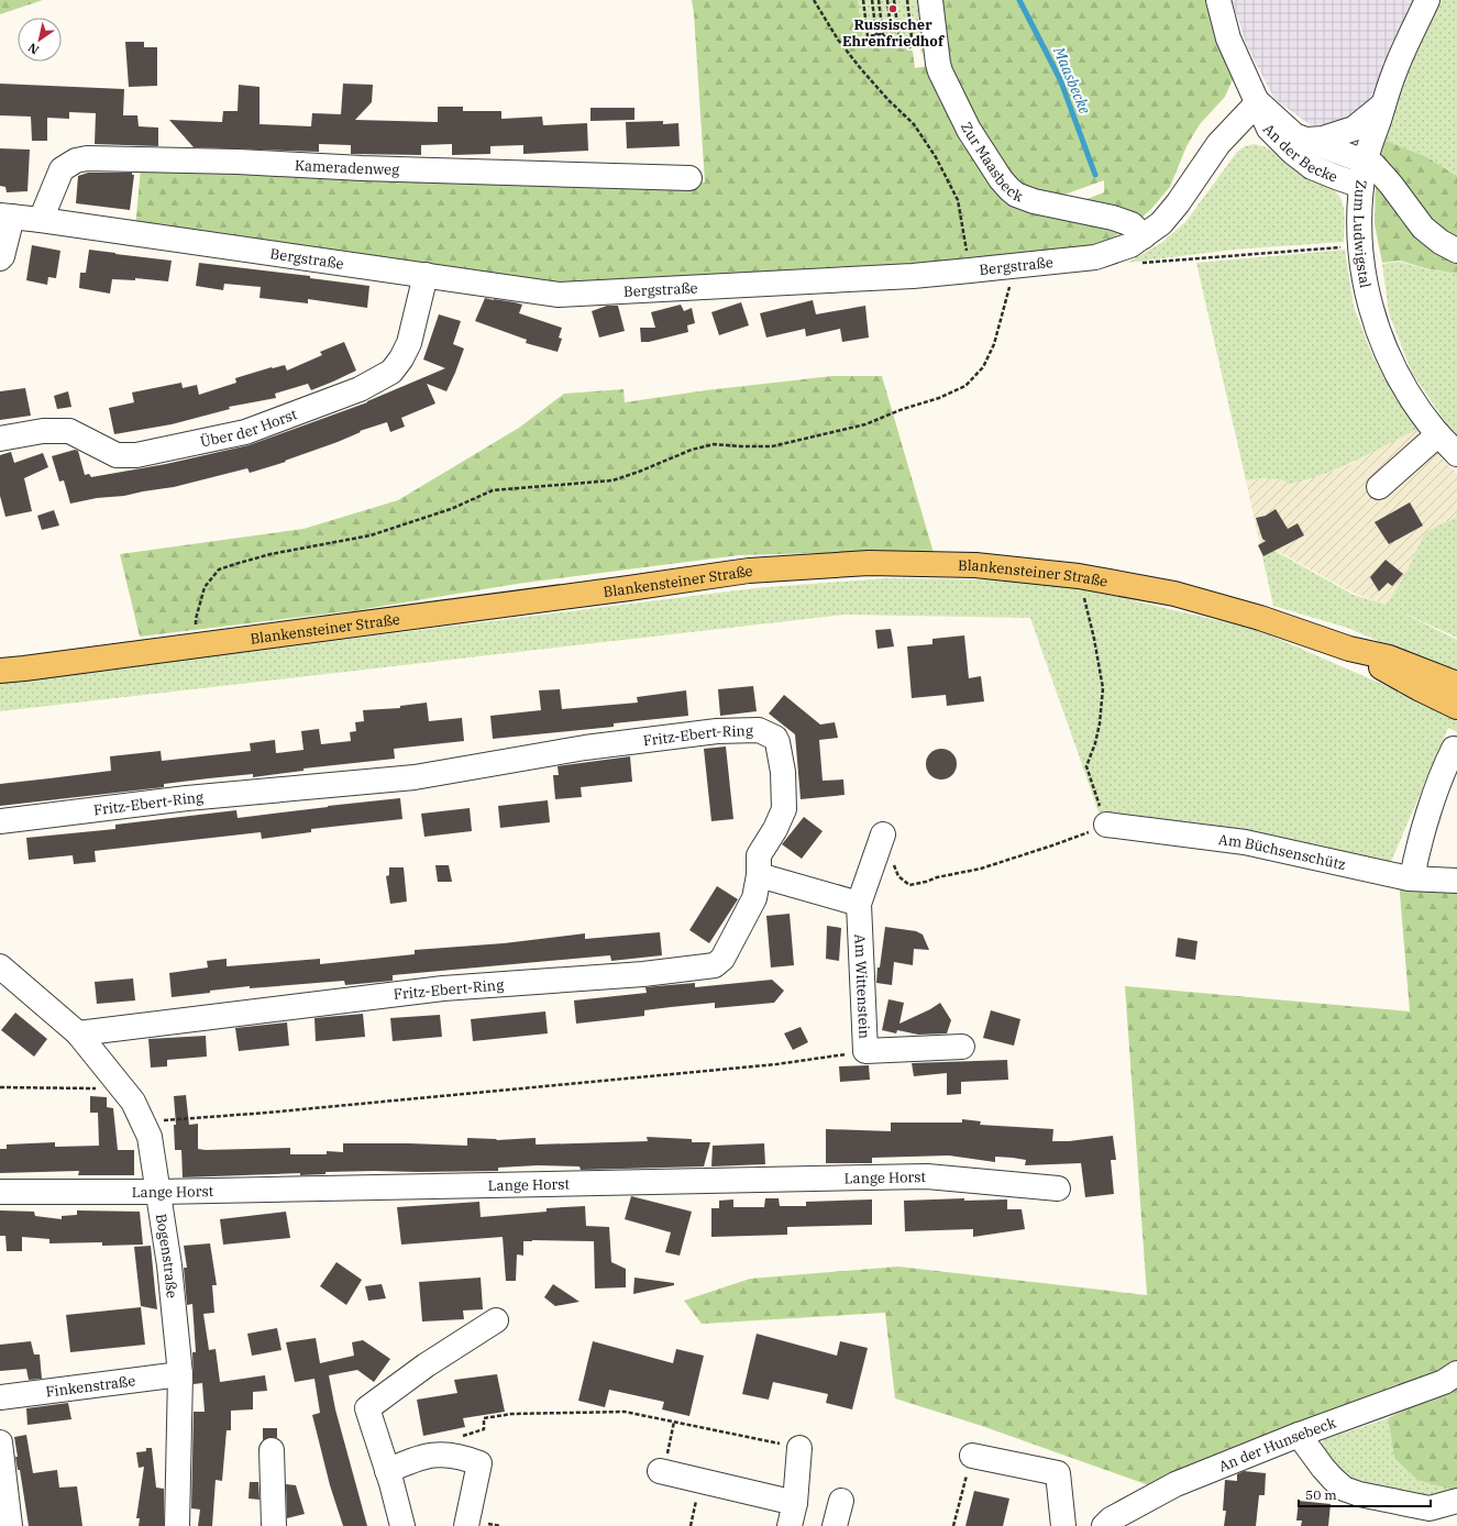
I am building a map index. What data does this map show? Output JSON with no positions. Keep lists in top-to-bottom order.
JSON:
{
  "streets": {
    "main road": ["Blankensteiner Straße"],
    "street": [
      "An der Becke",
      "Zur Maasbeck",
      "Kameradenweg",
      "Zum Ludwigstal",
      "Bergstraße",
      "Über der Horst",
      "Fritz-Ebert-Ring",
      "Am Büchsenschütz",
      "Am Wittenstein",
      "Lange Horst",
      "Bogenstraße",
      "Finkenstraße",
      "An der Hunsebeck"
    ]
  },
  "crossings": [
    ["An der Becke", "Zum Ludwigstal"],
    ["An der Becke", "Bergstraße"],
    ["Zur Maasbeck", "Bergstraße"],
    ["Kameradenweg", "Bergstraße"],
    ["Bergstraße", "Über der Horst"],
    ["Fritz-Ebert-Ring", "Bogenstraße"],
    ["Lange Horst", "Bogenstraße"],
    ["Bogenstraße", "Finkenstraße"]
  ],
  "water": ["Maasbecke"],
  "places": ["Russischer Ehrenfriedhof"],
  "scale_bar": "50 m",
  "north": "bottom left"
}
